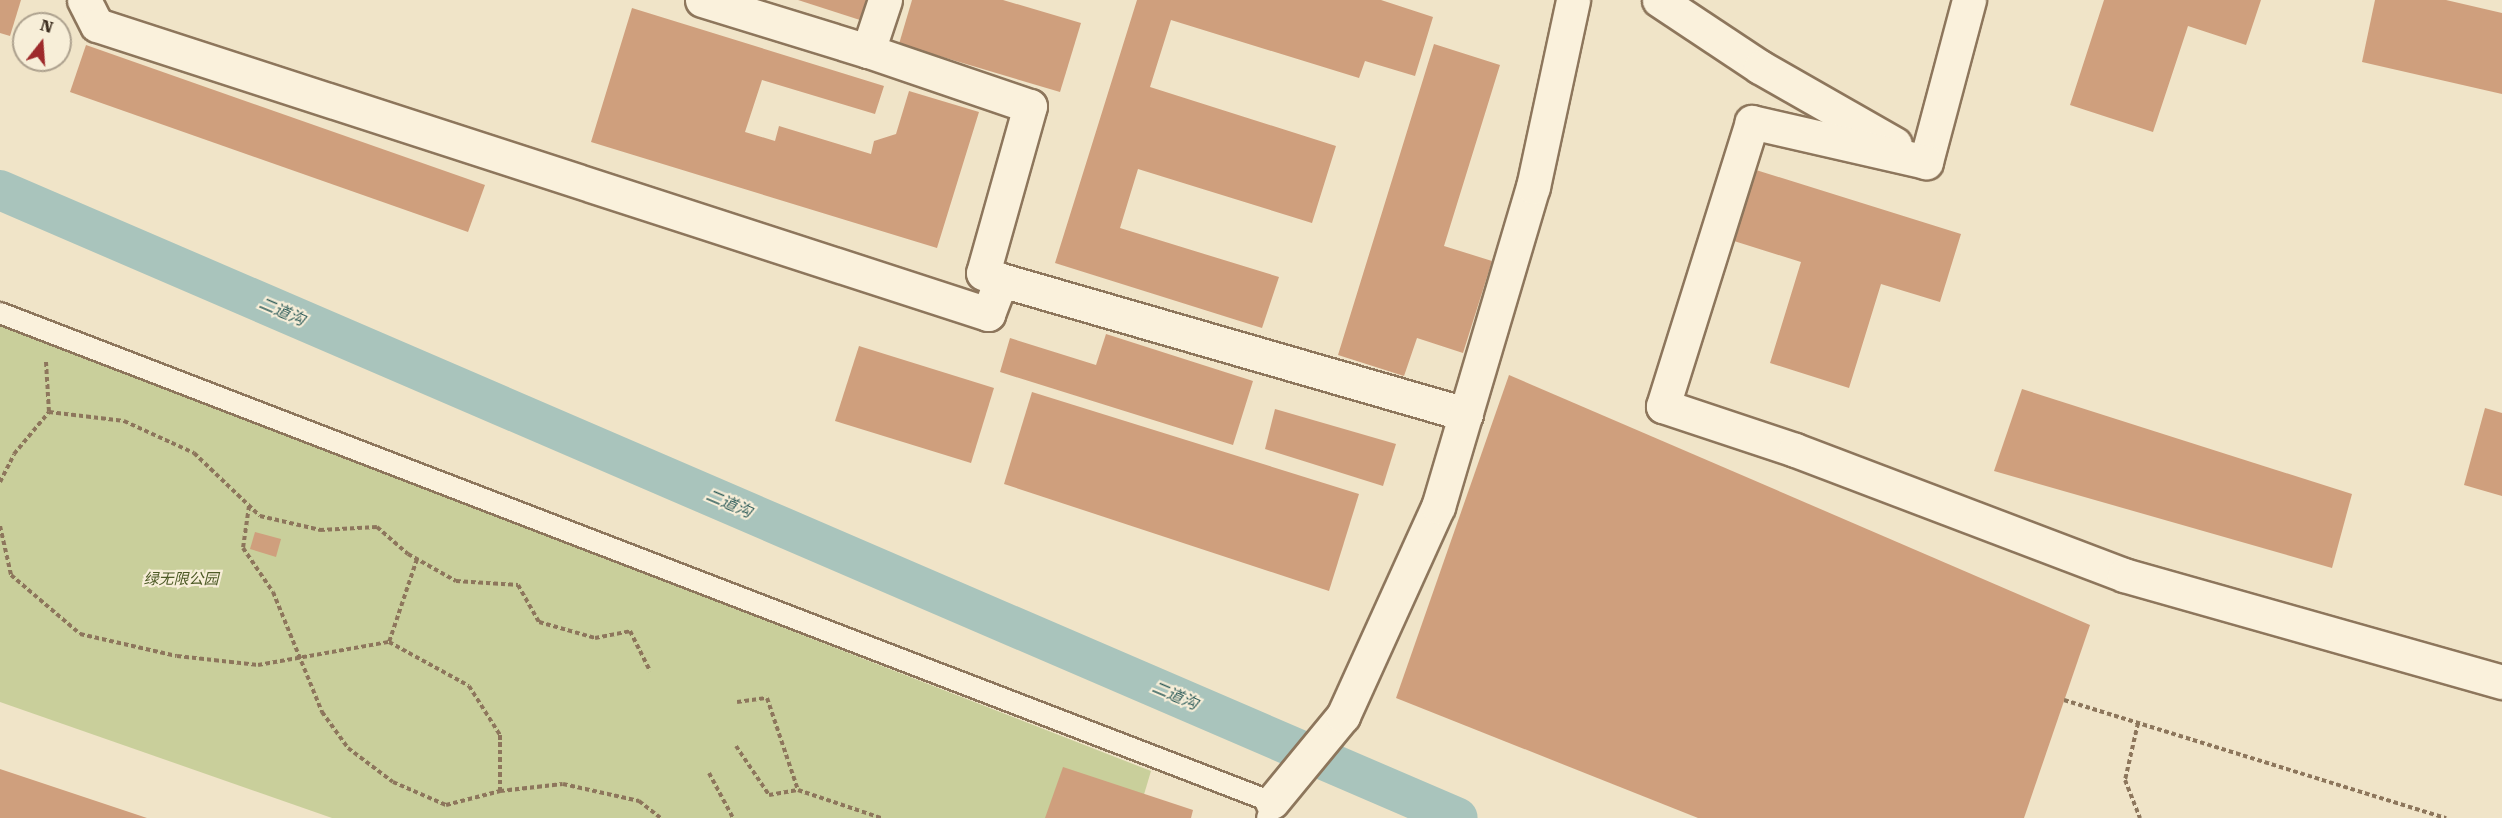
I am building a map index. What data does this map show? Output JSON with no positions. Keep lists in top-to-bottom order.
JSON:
{
  "water": ["二道沟"],
  "parks": ["绿无限公园"],
  "north": "top"
}
